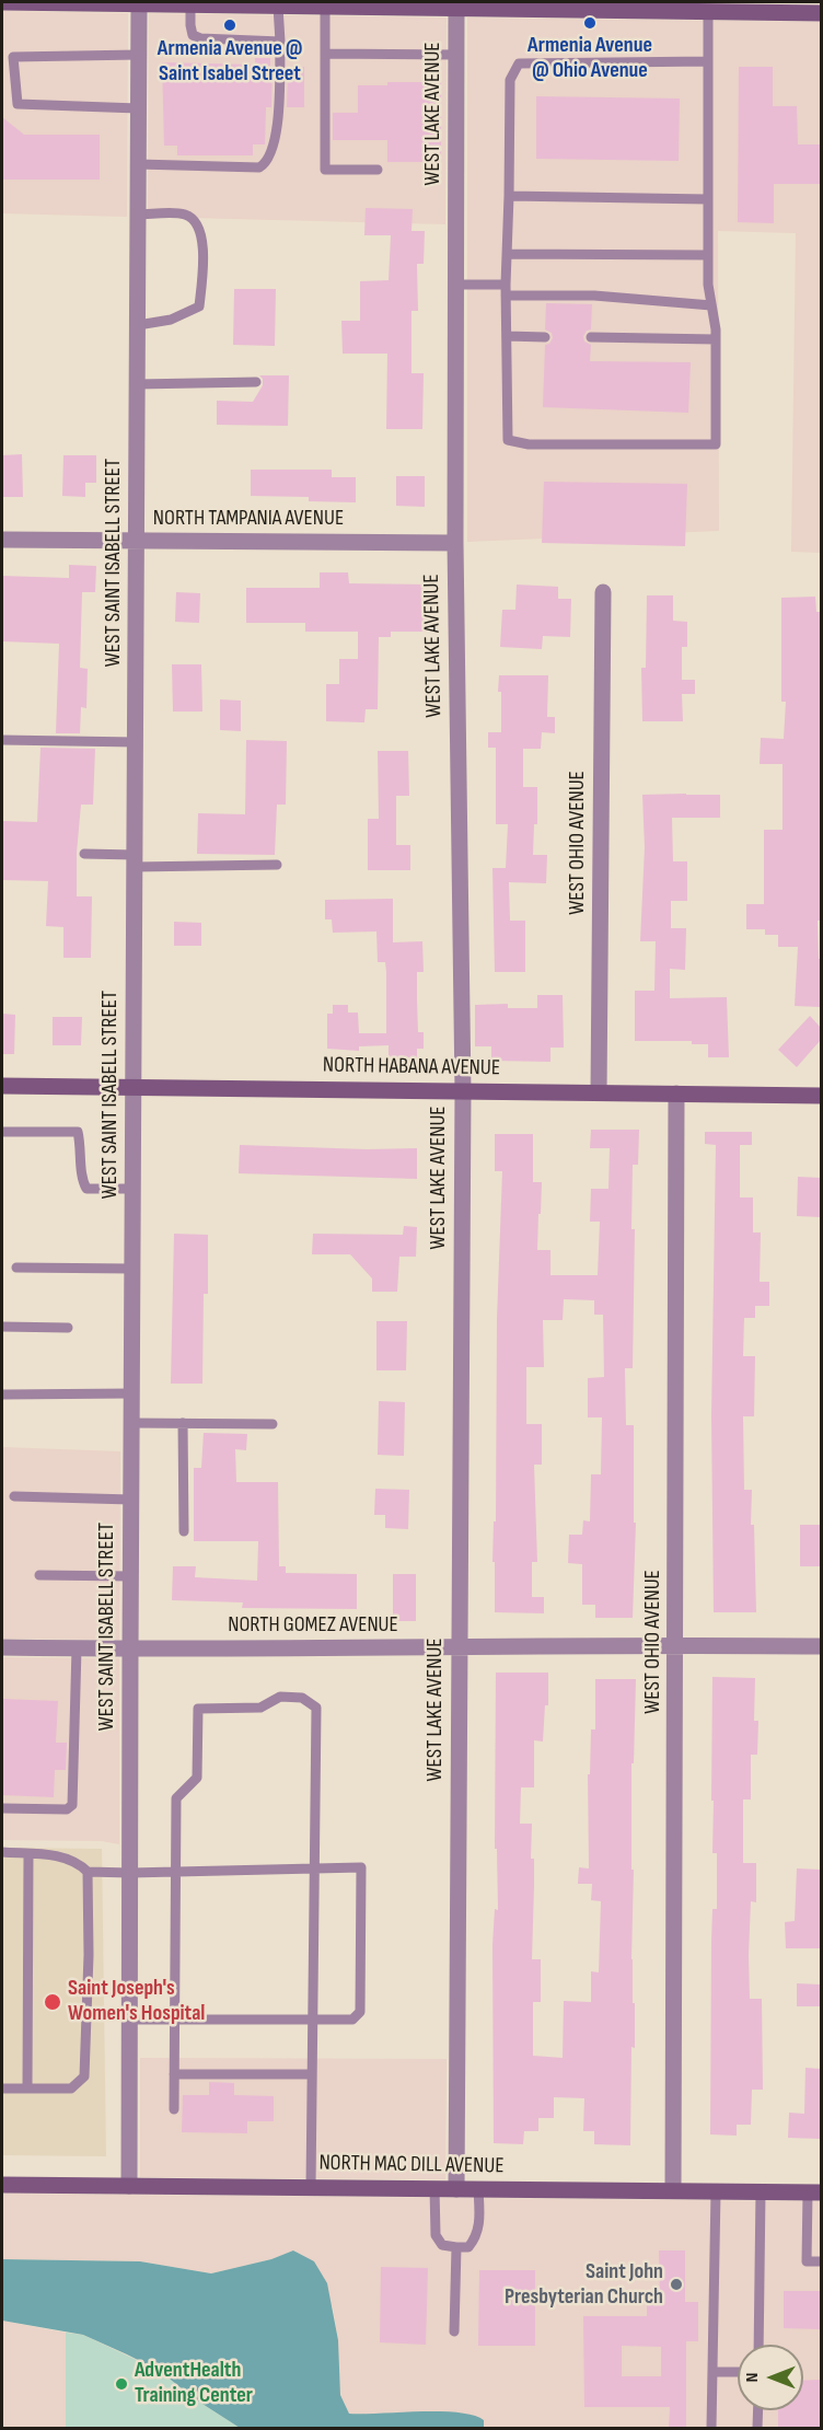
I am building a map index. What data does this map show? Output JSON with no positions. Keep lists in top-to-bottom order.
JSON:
{
  "streets": {
    "street": [
      "WEST LAKE AVENUE",
      "NORTH TAMPANIA AVENUE",
      "WEST SAINT ISABELL STREET",
      "WEST OHIO AVENUE",
      "NORTH HABANA AVENUE",
      "NORTH GOMEZ AVENUE",
      "NORTH MAC DILL AVENUE"
    ]
  },
  "crossings": [
    ["WEST LAKE AVENUE", "NORTH TAMPANIA AVENUE"],
    ["WEST LAKE AVENUE", "NORTH HABANA AVENUE"],
    ["WEST LAKE AVENUE", "NORTH GOMEZ AVENUE"],
    ["WEST LAKE AVENUE", "NORTH MAC DILL AVENUE"],
    ["NORTH TAMPANIA AVENUE", "WEST SAINT ISABELL STREET"],
    ["WEST SAINT ISABELL STREET", "NORTH HABANA AVENUE"],
    ["WEST SAINT ISABELL STREET", "NORTH GOMEZ AVENUE"],
    ["WEST SAINT ISABELL STREET", "NORTH MAC DILL AVENUE"],
    ["WEST OHIO AVENUE", "NORTH HABANA AVENUE"],
    ["WEST OHIO AVENUE", "NORTH GOMEZ AVENUE"],
    ["WEST OHIO AVENUE", "NORTH MAC DILL AVENUE"]
  ],
  "places": [
    "Armenia Avenue @ Ohio Avenue",
    "Armenia Avenue @ Saint Isabel Street",
    "Saint Joseph's Women's Hospital",
    "Saint John Presbyterian Church",
    "AdventHealth Training Center"
  ],
  "north": "left"
}
